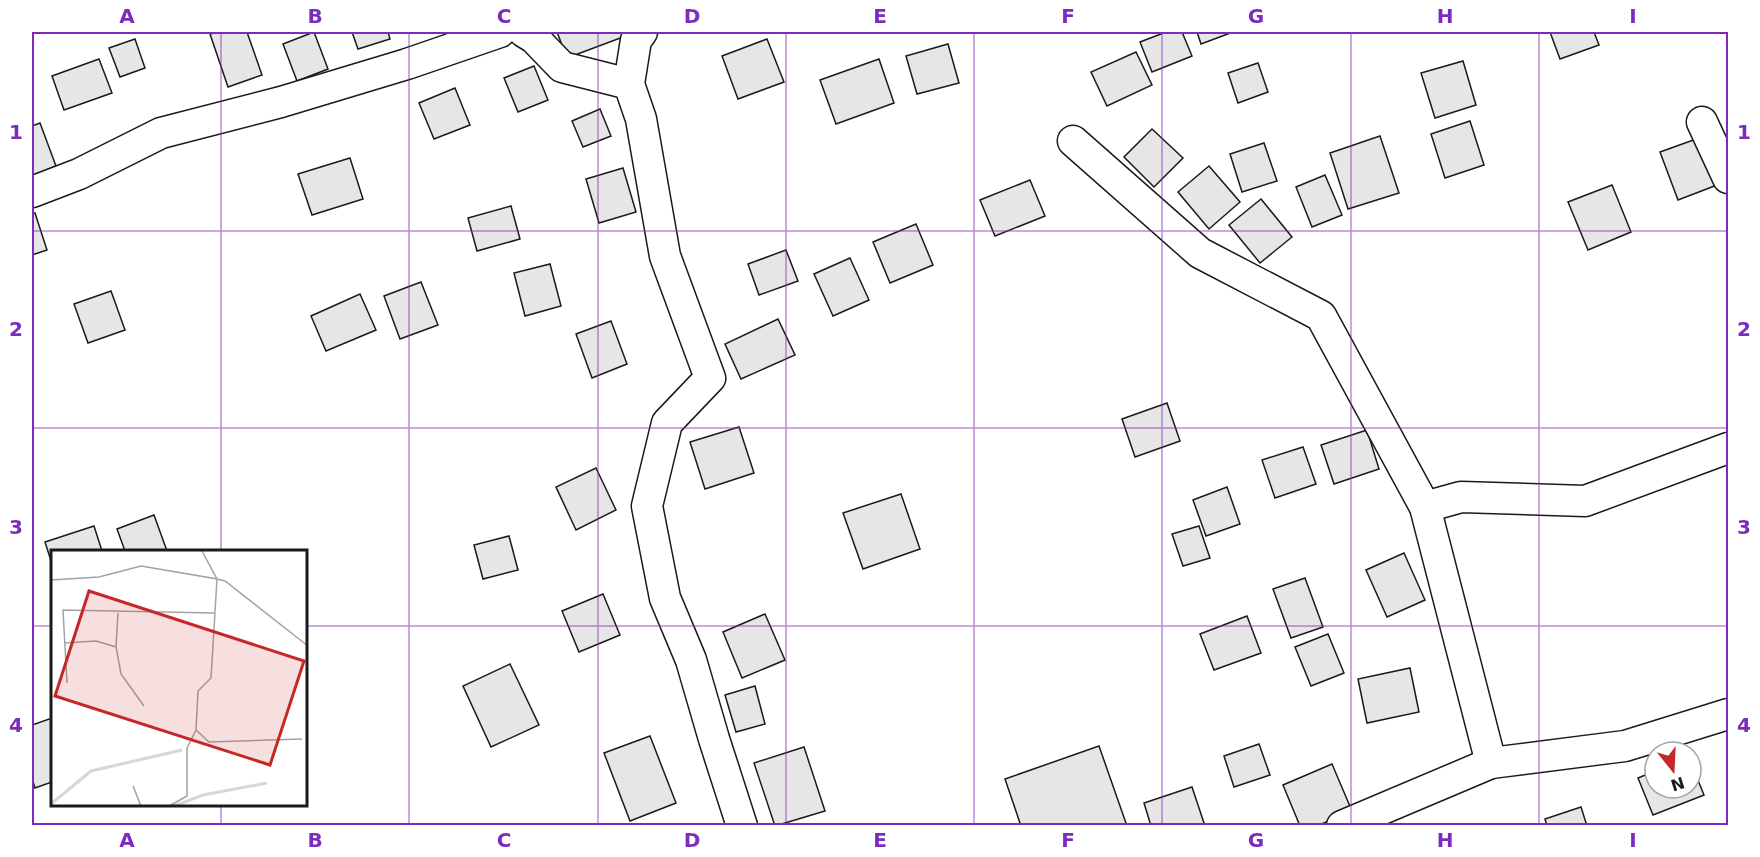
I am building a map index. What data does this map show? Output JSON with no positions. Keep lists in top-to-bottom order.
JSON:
{
  "north": "bottom",
  "grid": {
    "columns": [
      "A",
      "B",
      "C",
      "D",
      "E",
      "F",
      "G",
      "H",
      "I"
    ],
    "rows": [
      "1",
      "2",
      "3",
      "4"
    ]
  }
}
